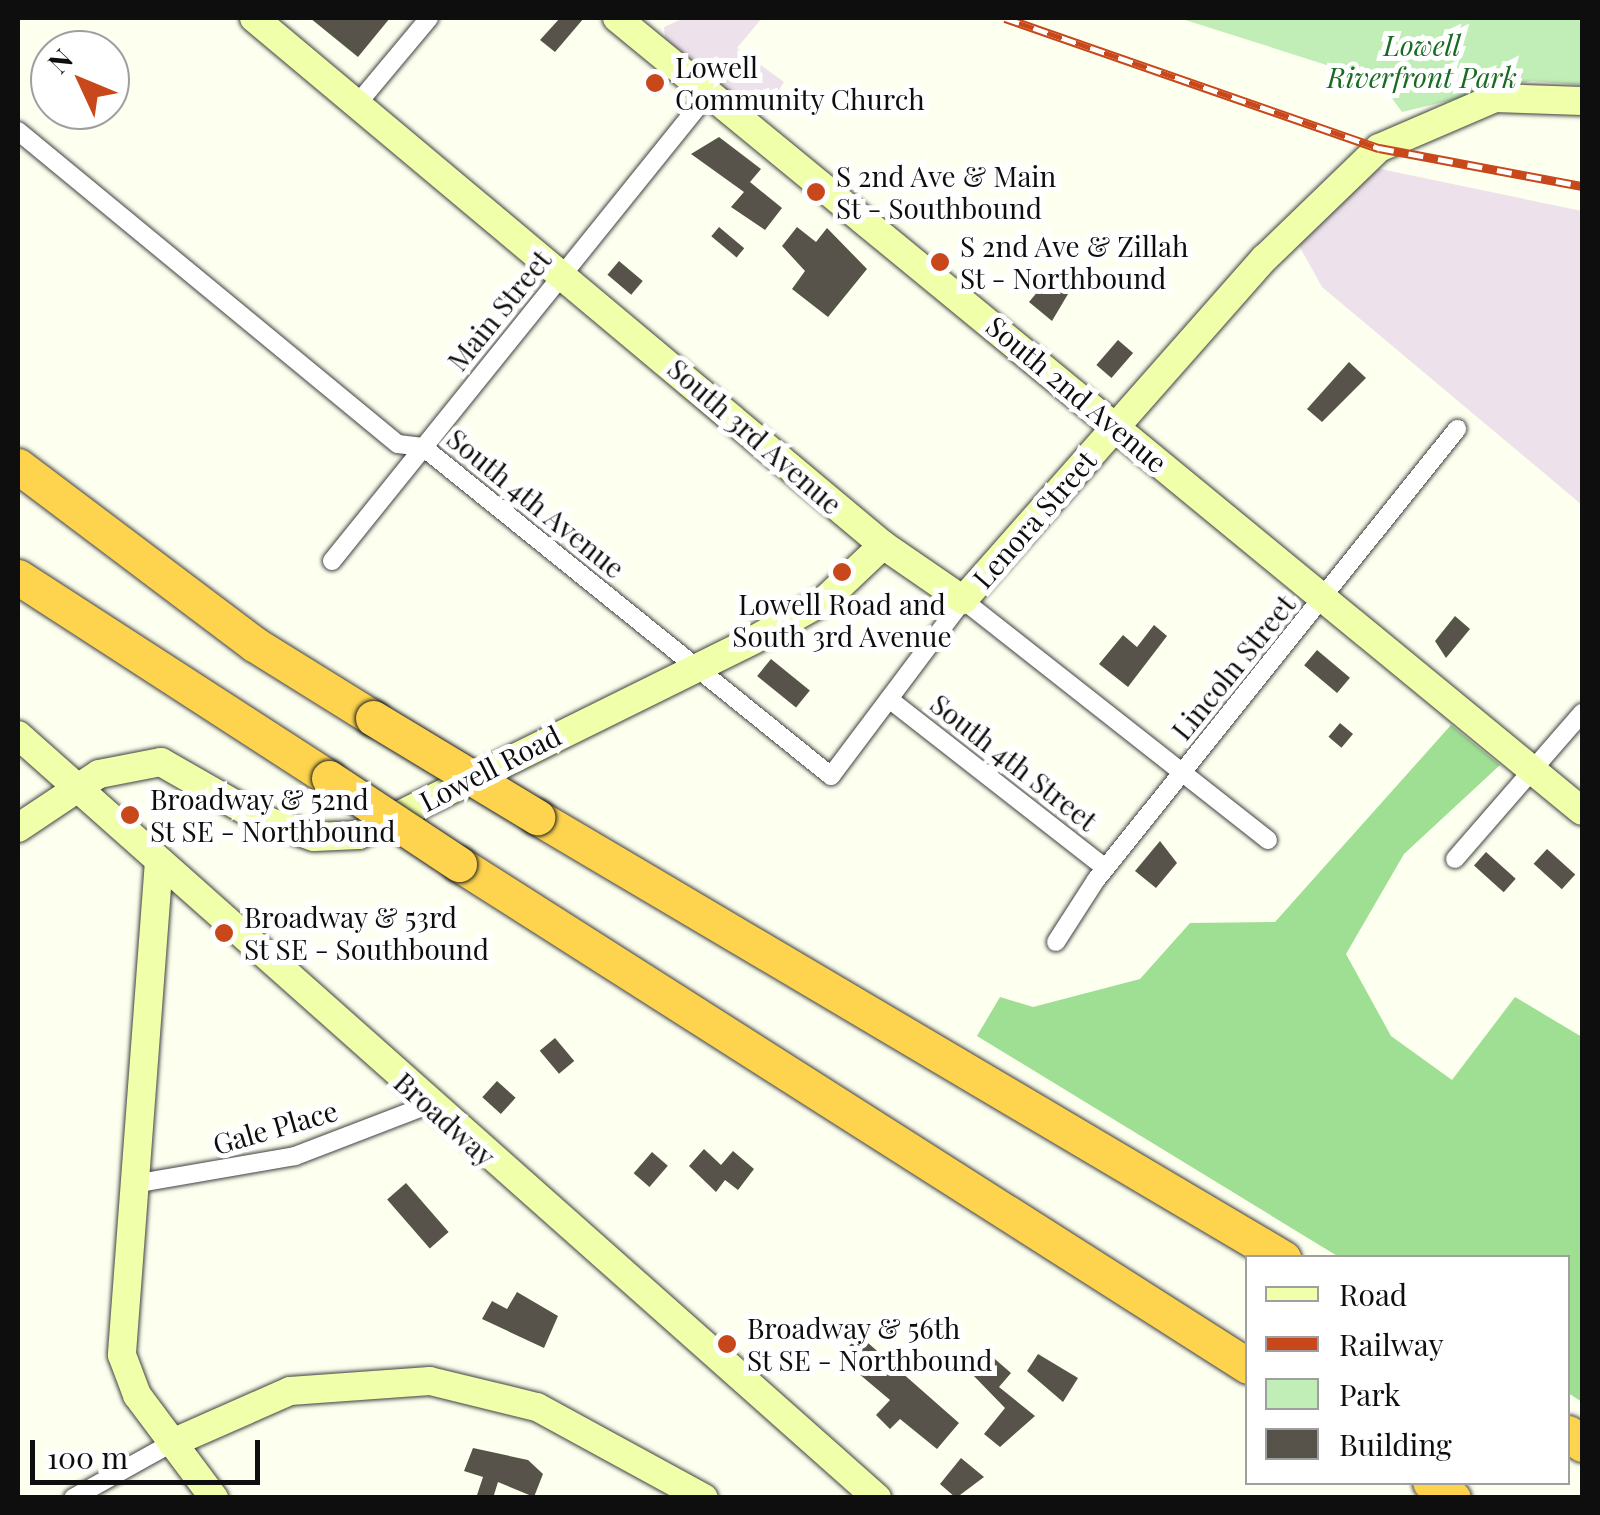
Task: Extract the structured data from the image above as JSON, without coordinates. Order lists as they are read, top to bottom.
{
  "streets": {
    "street": [
      "Main Street",
      "South 2nd Avenue",
      "South 3rd Avenue",
      "South 4th Avenue",
      "Lenora Street",
      "Lincoln Street",
      "South 4th Street",
      "Lowell Road",
      "Broadway",
      "Gale Place"
    ]
  },
  "crossings": [
    ["Main Street", "South 2nd Avenue"],
    ["Main Street", "South 3rd Avenue"],
    ["Main Street", "South 4th Avenue"],
    ["South 2nd Avenue", "Lenora Street"],
    ["South 2nd Avenue", "Lincoln Street"],
    ["South 3rd Avenue", "Lenora Street"],
    ["South 3rd Avenue", "Lincoln Street"],
    ["South 3rd Avenue", "Lowell Road"],
    ["South 4th Avenue", "Lenora Street"],
    ["South 4th Avenue", "Lowell Road"],
    ["Lenora Street", "South 4th Street"],
    ["Lincoln Street", "South 4th Street"],
    ["Lowell Road", "Broadway"],
    ["Broadway", "Gale Place"]
  ],
  "parks": ["Lowell Riverfront Park"],
  "places": [
    "Lowell Community Church",
    "S 2nd Ave & Main St - Southbound",
    "S 2nd Ave & Zillah St - Northbound",
    "Lowell Road and South 3rd Avenue",
    "Broadway & 52nd St SE - Northbound",
    "Broadway & 53rd St SE - Southbound",
    "Broadway & 56th St SE - Northbound"
  ],
  "legend": [
    "Road",
    "Railway",
    "Park",
    "Building"
  ],
  "scale_bar": "100 m",
  "north": "top left"
}
